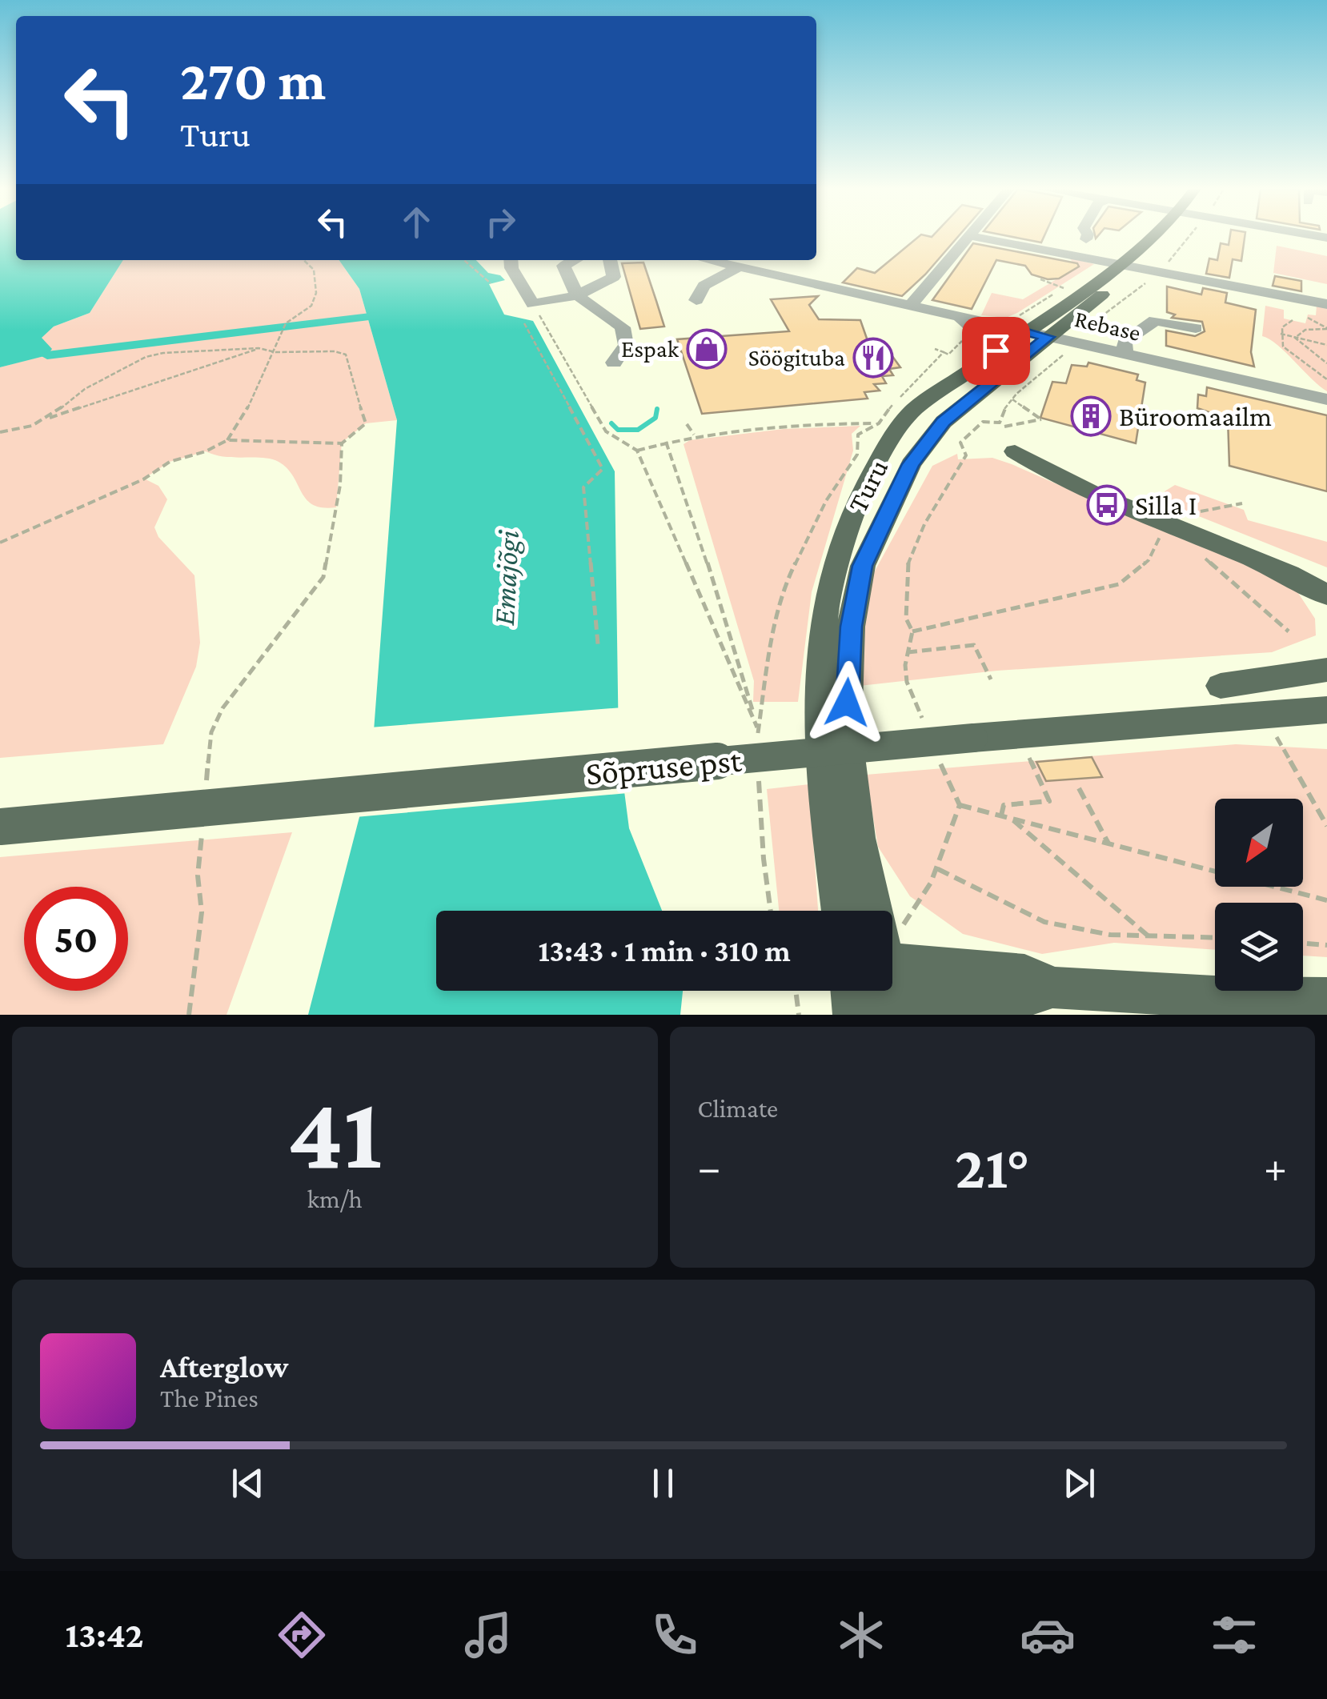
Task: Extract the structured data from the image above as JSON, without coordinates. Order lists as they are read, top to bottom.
{
  "streets": {
    "main road": ["Turu", "Sõpruse pst"],
    "street": ["Rebase"]
  },
  "crossings": [
    ["Rebase", "Turu"]
  ],
  "water": ["Emajõgi"],
  "places": {
    "shop": ["Espak"],
    "restaurant": ["Söögituba"],
    "building": ["Büroomaailm"],
    "bus stop": ["Silla I"]
  },
  "north": "bottom left",
  "page": {
    "turn": ["270 m", "Turu"],
    "limit": "50",
    "trip": "13:43 · 1 min · 310 m",
    "tile": [
      ["41", "km/h"],
      "Climate"
    ],
    "heat": ["−", "21°", "+"],
    "song": ["Afterglow", "The Pines"],
    "tabs": "13:42"
  }
}
